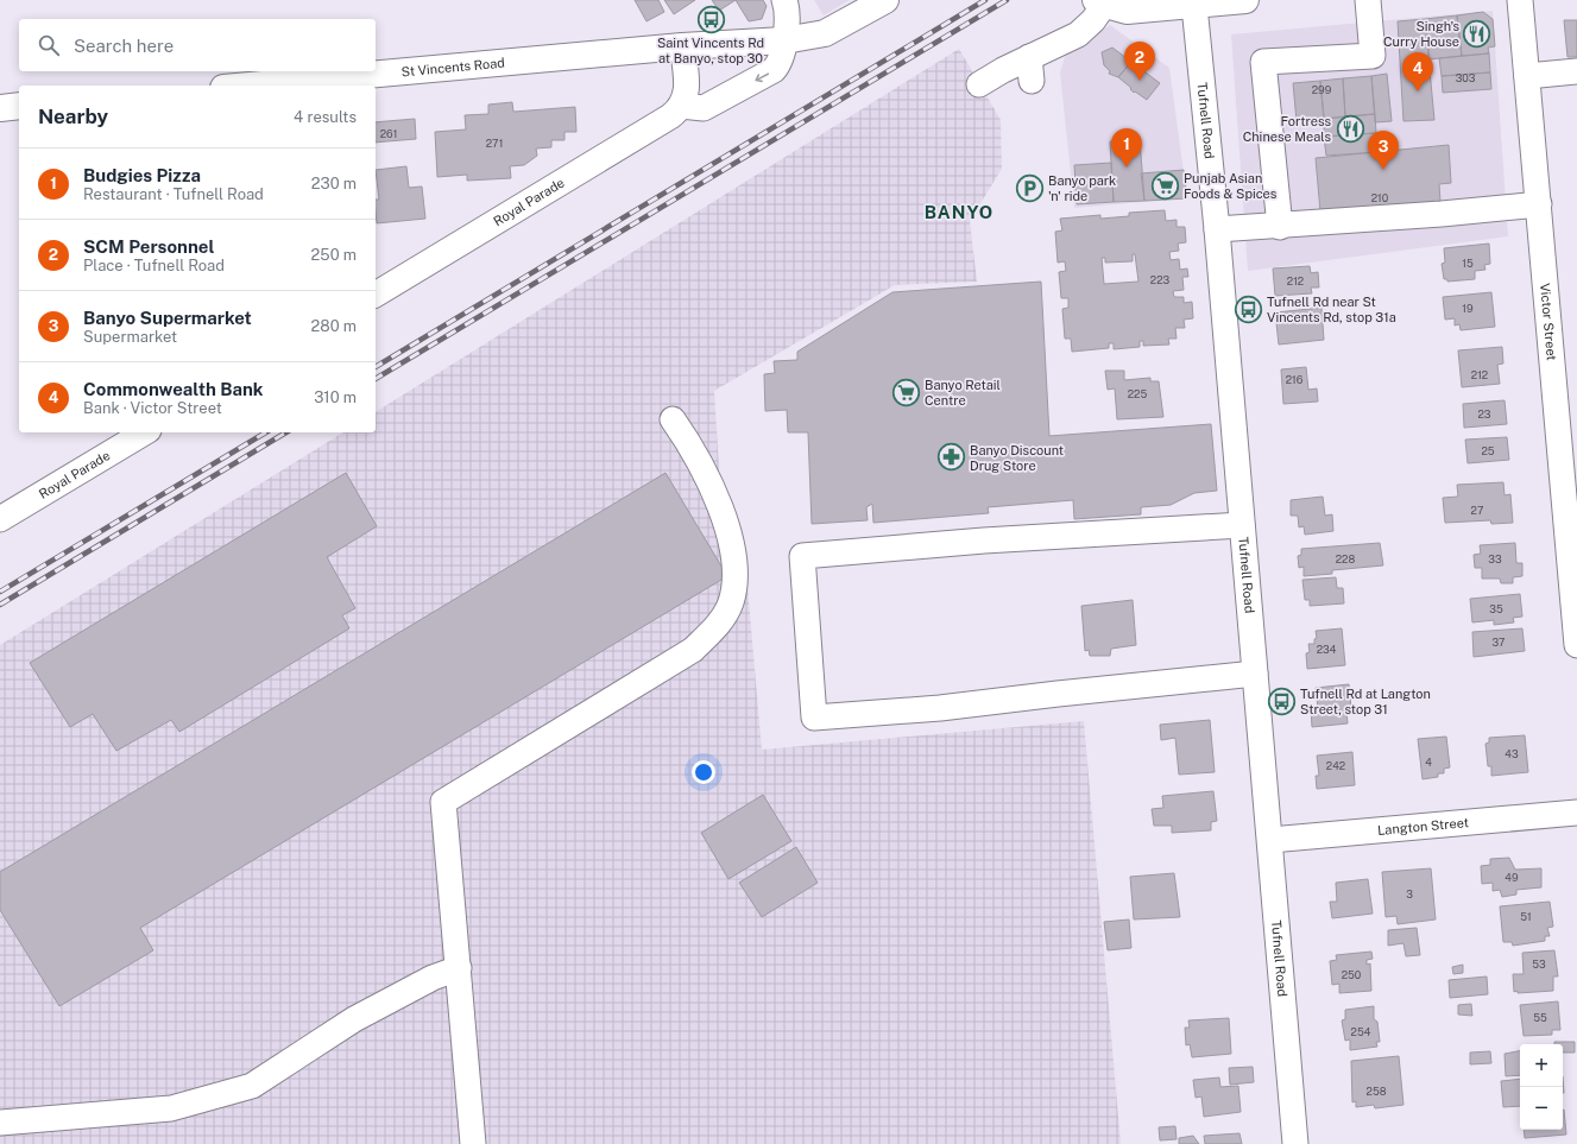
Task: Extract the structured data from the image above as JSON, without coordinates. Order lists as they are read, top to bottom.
{
  "streets": {
    "main road": ["St Vincents Road"],
    "street": [
      "Tufnell Road",
      "Royal Parade",
      "Victor Street",
      "Langton Street"
    ]
  },
  "crossings": [
    ["Tufnell Road", "Langton Street"]
  ],
  "districts": ["BANYO"],
  "places": {
    "bus stop": ["Saint Vincents Rd at Banyo, stop 30", "Tufnell Rd near St Vincents Rd, stop 31a", "Tufnell Rd at Langton Street, stop 31"],
    "restaurant": ["Singh's Curry House", "Fortress Chinese Meals"],
    "supermarket": ["Punjab Asian Foods & Spices", "Banyo Retail Centre"],
    "parking": ["Banyo park 'n' ride"],
    "pharmacy": ["Banyo Discount Drug Store"]
  },
  "house_numbers": [
    "303",
    "299",
    "261",
    "271",
    "210",
    "15",
    "223",
    "212",
    "19",
    "212",
    "216",
    "225",
    "23",
    "25",
    "27",
    "228",
    "33",
    "35",
    "37",
    "234",
    "43",
    "4",
    "242",
    "49",
    "3",
    "51",
    "53",
    "250",
    "55",
    "254",
    "258"
  ],
  "page": {
    "search": "Search here",
    "pins": [
      "2",
      "4",
      "1",
      "3"
    ],
    "heading": ["Nearby", "4 results"],
    "list": [
      {
        "mark": "1",
        "name": "Budgies Pizza",
        "note": "Restaurant · Tufnell Road",
        "value": "230 m"
      },
      {
        "mark": "2",
        "name": "SCM Personnel",
        "note": "Place · Tufnell Road",
        "value": "250 m"
      },
      {
        "mark": "3",
        "name": "Banyo Supermarket",
        "note": "Supermarket",
        "value": "280 m"
      },
      {
        "mark": "4",
        "name": "Commonwealth Bank",
        "note": "Bank · Victor Street",
        "value": "310 m"
      }
    ],
    "map_buttons": ["+", "−"]
  }
}
